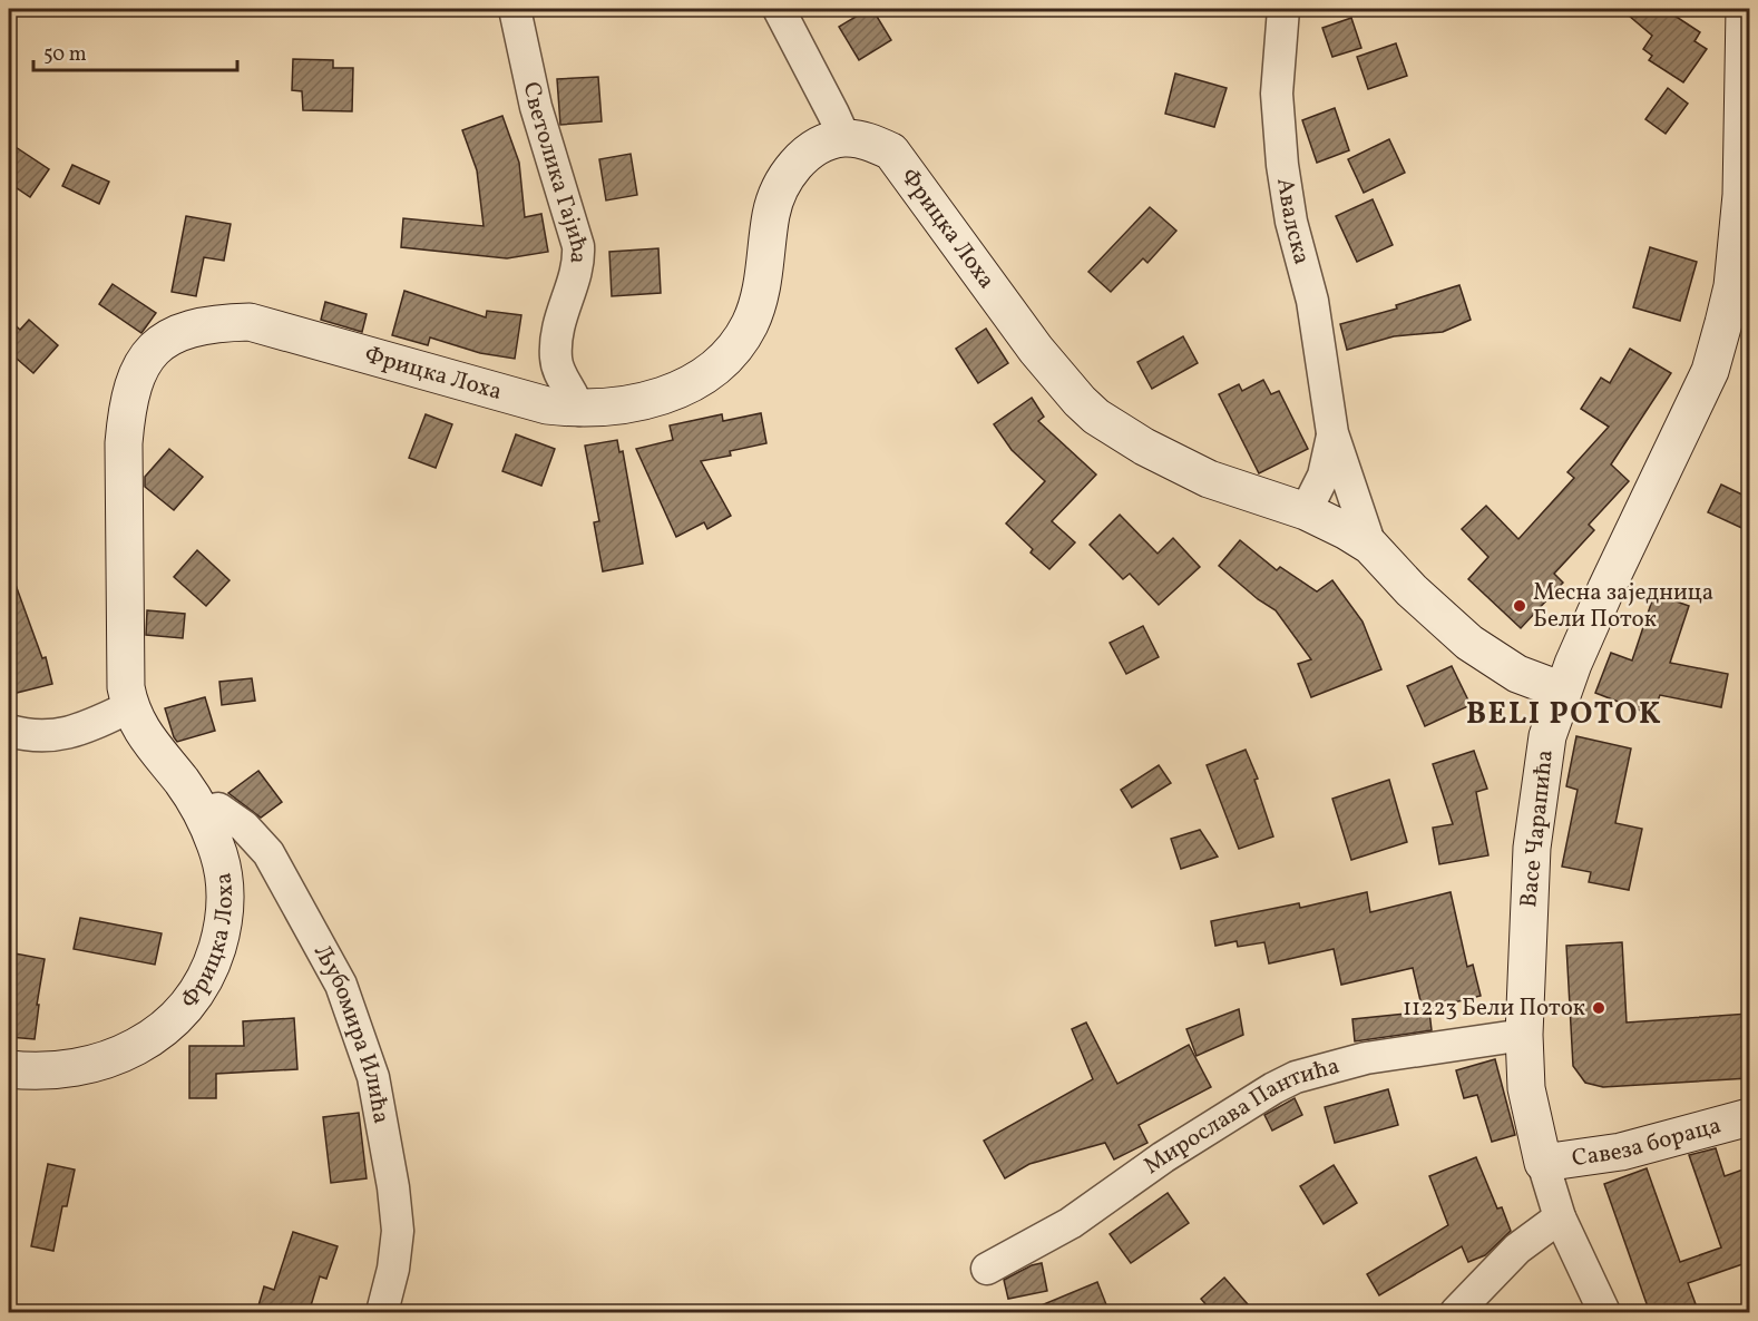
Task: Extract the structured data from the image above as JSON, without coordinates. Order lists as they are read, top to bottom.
{
  "streets": {
    "street": [
      "Светолика Гајића",
      "Авалска",
      "Фрицка Лоха",
      "Васе Чарапића",
      "Љубомира Илића",
      "Мирослава Пантића",
      "Савеза бораца"
    ]
  },
  "crossings": [
    ["Светолика Гајића", "Фрицка Лоха"],
    ["Авалска", "Фрицка Лоха"],
    ["Авалска", "Васе Чарапића"],
    ["Фрицка Лоха", "Љубомира Илића"],
    ["Васе Чарапића", "Мирослава Пантића"],
    ["Васе Чарапића", "Савеза бораца"]
  ],
  "districts": ["BELI POTOK"],
  "places": ["Месна заједница Бели Поток", "11223 Бели Поток"],
  "scale_bar": "50 m"
}
